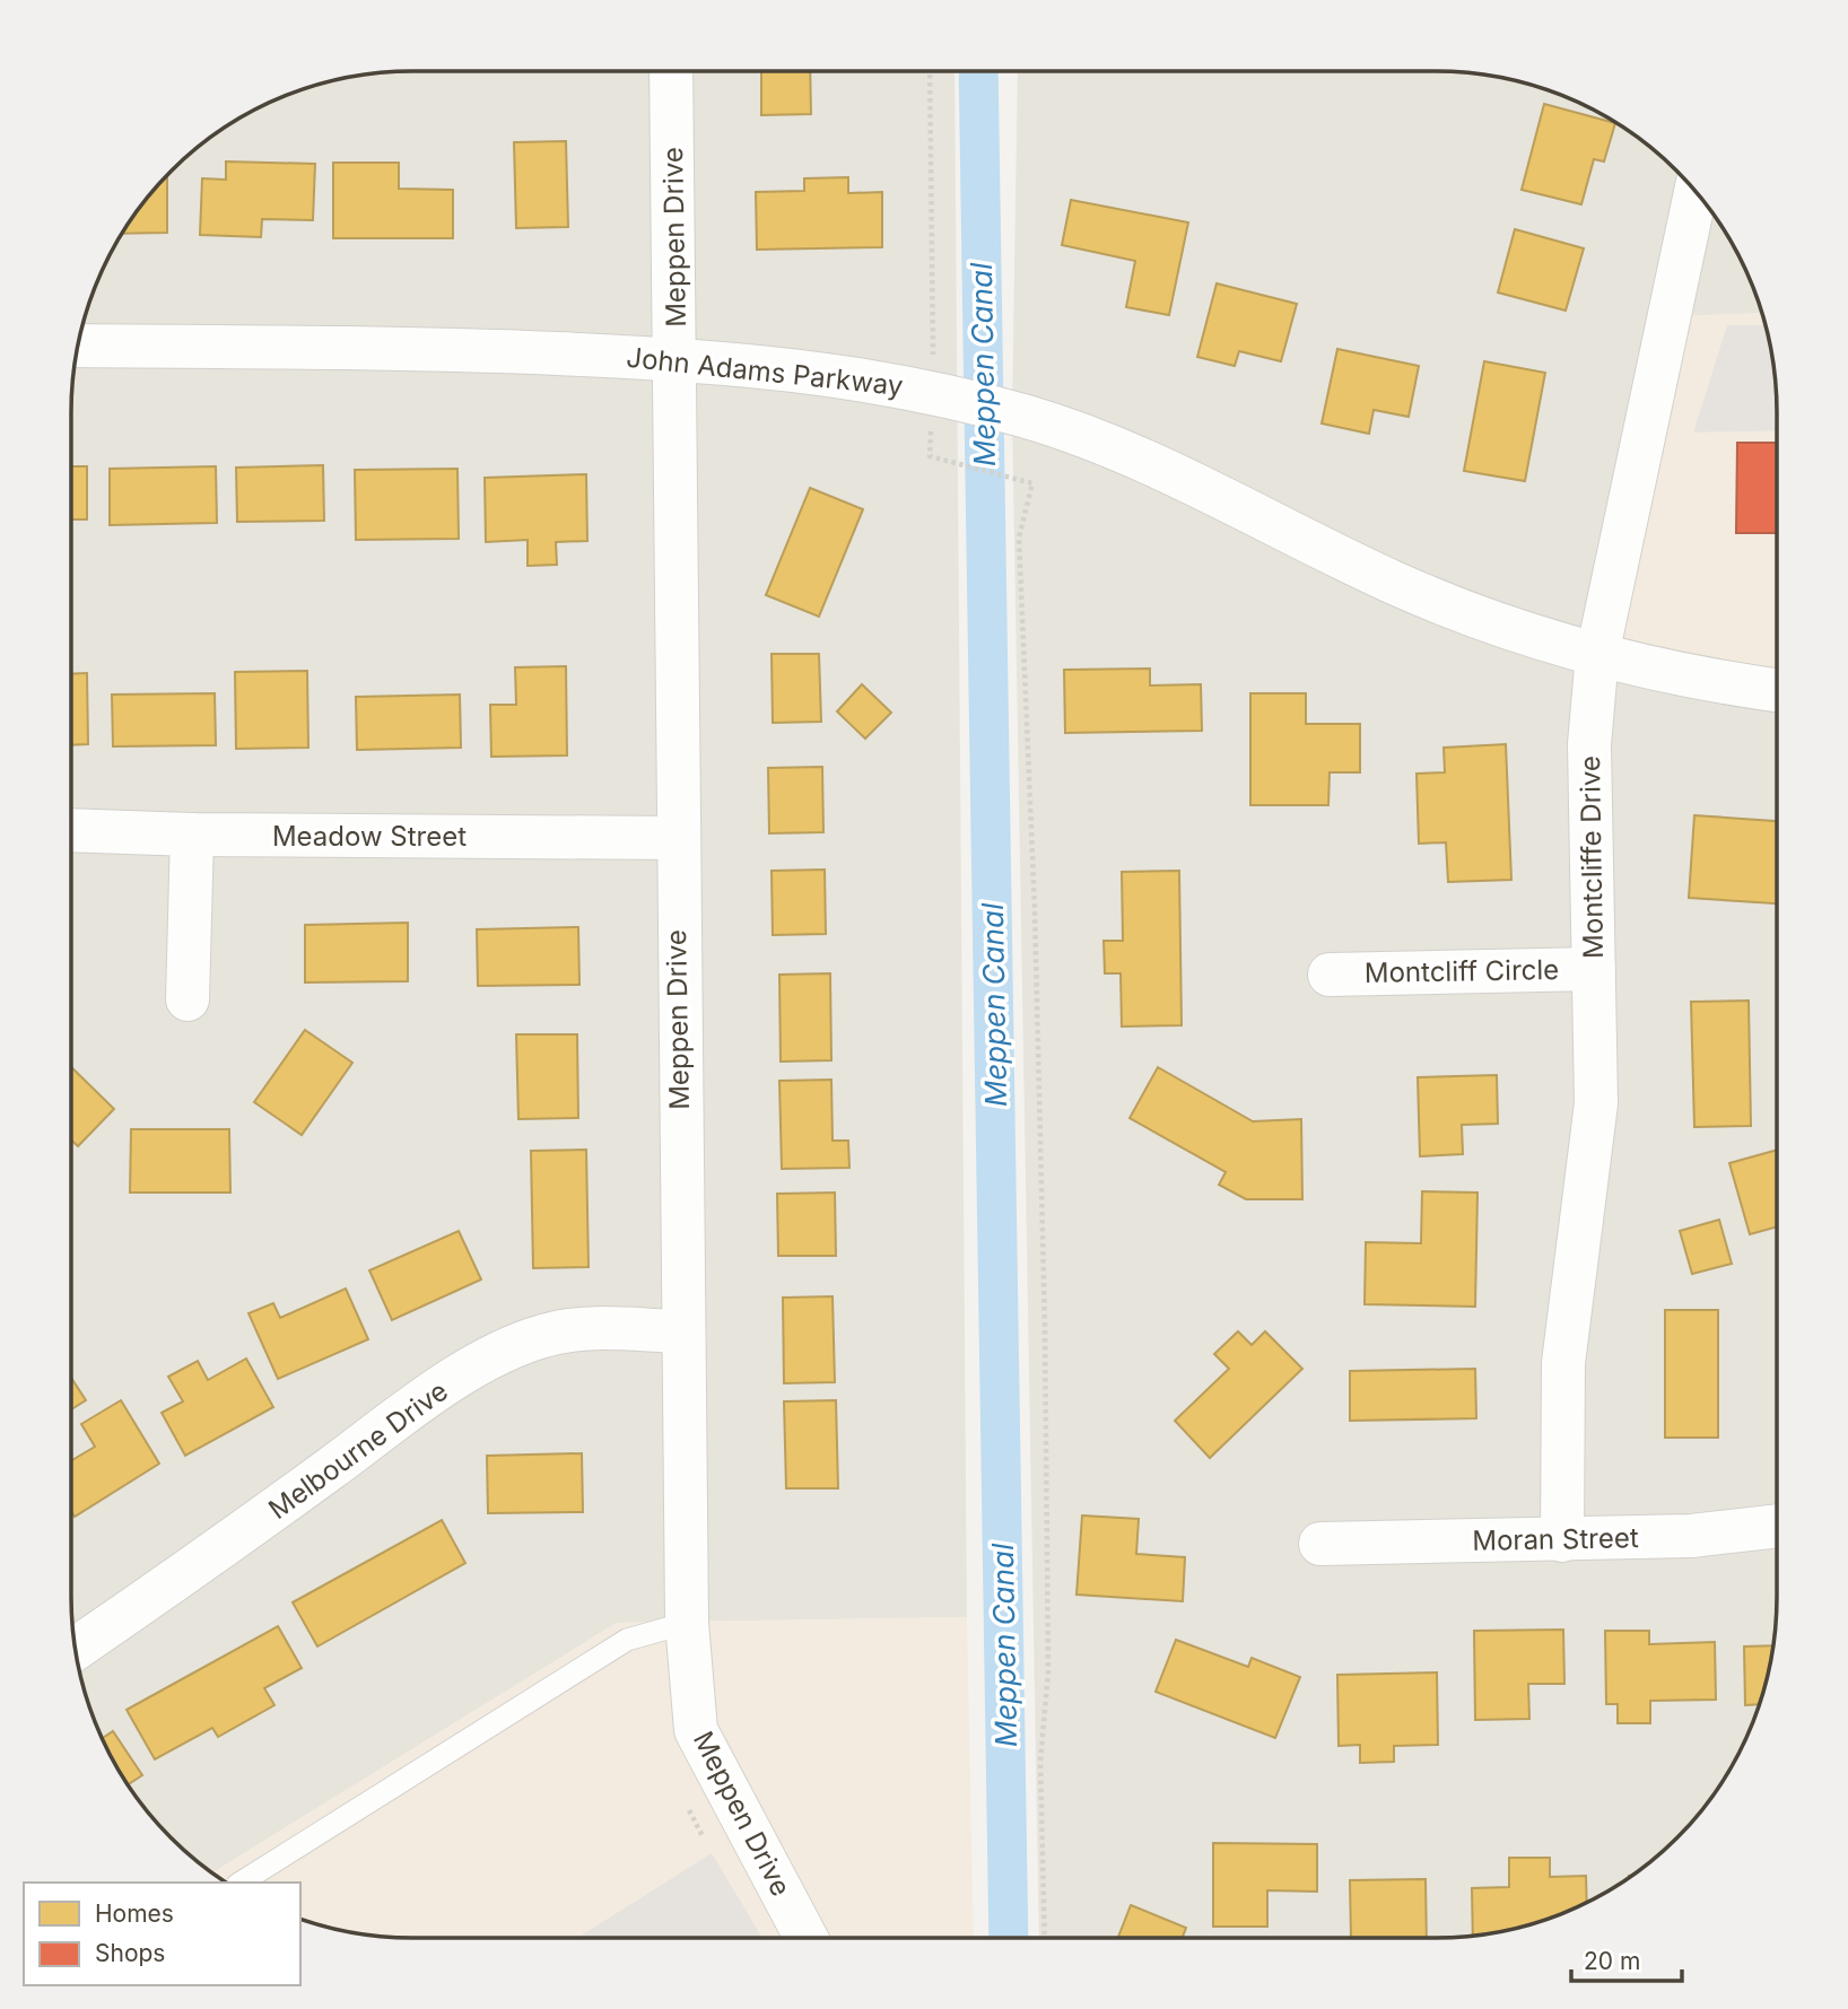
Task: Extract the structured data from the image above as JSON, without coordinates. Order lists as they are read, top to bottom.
{
  "streets": {
    "street": [
      "Meppen Drive",
      "John Adams Parkway",
      "Meadow Street",
      "Montcliffe Drive",
      "Montcliff Circle",
      "Melbourne Drive",
      "Moran Street"
    ]
  },
  "crossings": [
    ["Meppen Drive", "John Adams Parkway"],
    ["Meppen Drive", "Meadow Street"],
    ["Meppen Drive", "Melbourne Drive"],
    ["John Adams Parkway", "Montcliffe Drive"],
    ["Montcliffe Drive", "Montcliff Circle"],
    ["Montcliffe Drive", "Moran Street"]
  ],
  "water": ["Meppen Canal"],
  "legend": ["Homes", "Shops"],
  "scale_bar": "20 m"
}
